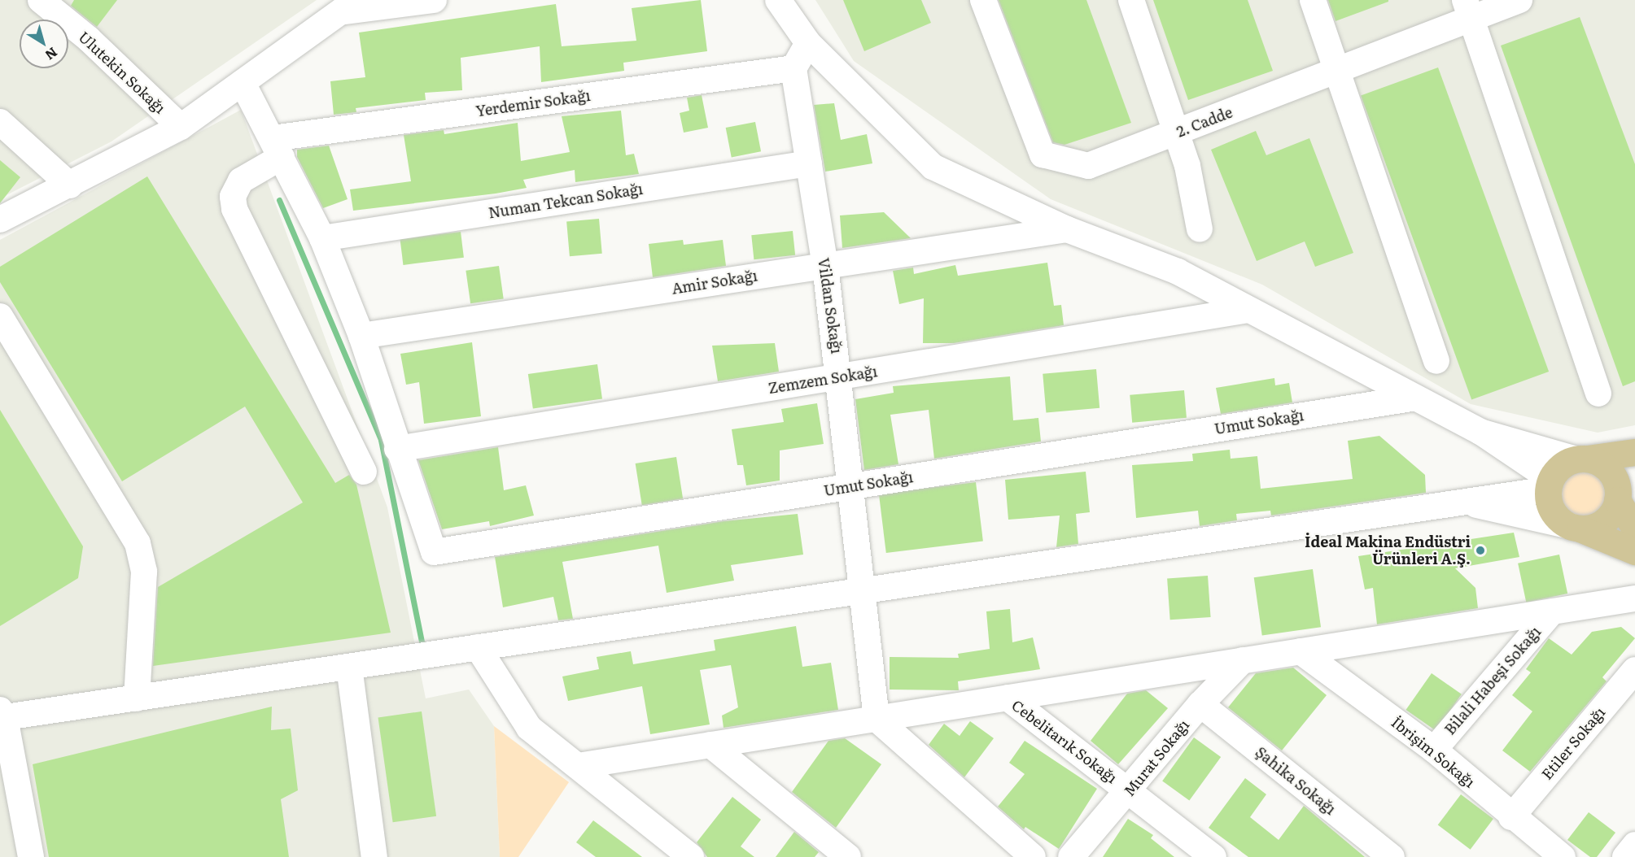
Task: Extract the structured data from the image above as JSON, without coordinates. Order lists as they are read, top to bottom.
{
  "streets": {
    "street": [
      "Ulutekin Sokağı",
      "Yerdemir Sokağı",
      "2. Cadde",
      "Numan Tekcan Sokağı",
      "Amir Sokağı",
      "Vildan Sokağı",
      "Zemzem Sokağı",
      "Umut Sokağı",
      "Bilali Habeşi Sokağı",
      "Cebelitarık Sokağı",
      "Etiler Sokağı",
      "İbrişim Sokağı",
      "Murat Sokağı",
      "Şahika Sokağı"
    ]
  },
  "crossings": [
    ["Yerdemir Sokağı", "Vildan Sokağı"],
    ["Numan Tekcan Sokağı", "Vildan Sokağı"],
    ["Amir Sokağı", "Vildan Sokağı"],
    ["Vildan Sokağı", "Zemzem Sokağı"],
    ["Vildan Sokağı", "Umut Sokağı"],
    ["Zemzem Sokağı", "Umut Sokağı"],
    ["Bilali Habeşi Sokağı", "İbrişim Sokağı"],
    ["Cebelitarık Sokağı", "Murat Sokağı"],
    ["Etiler Sokağı", "İbrişim Sokağı"],
    ["Murat Sokağı", "Şahika Sokağı"]
  ],
  "places": ["İdeal Makina Endüstri Ürünleri A.Ş."],
  "north": "bottom right"
}
